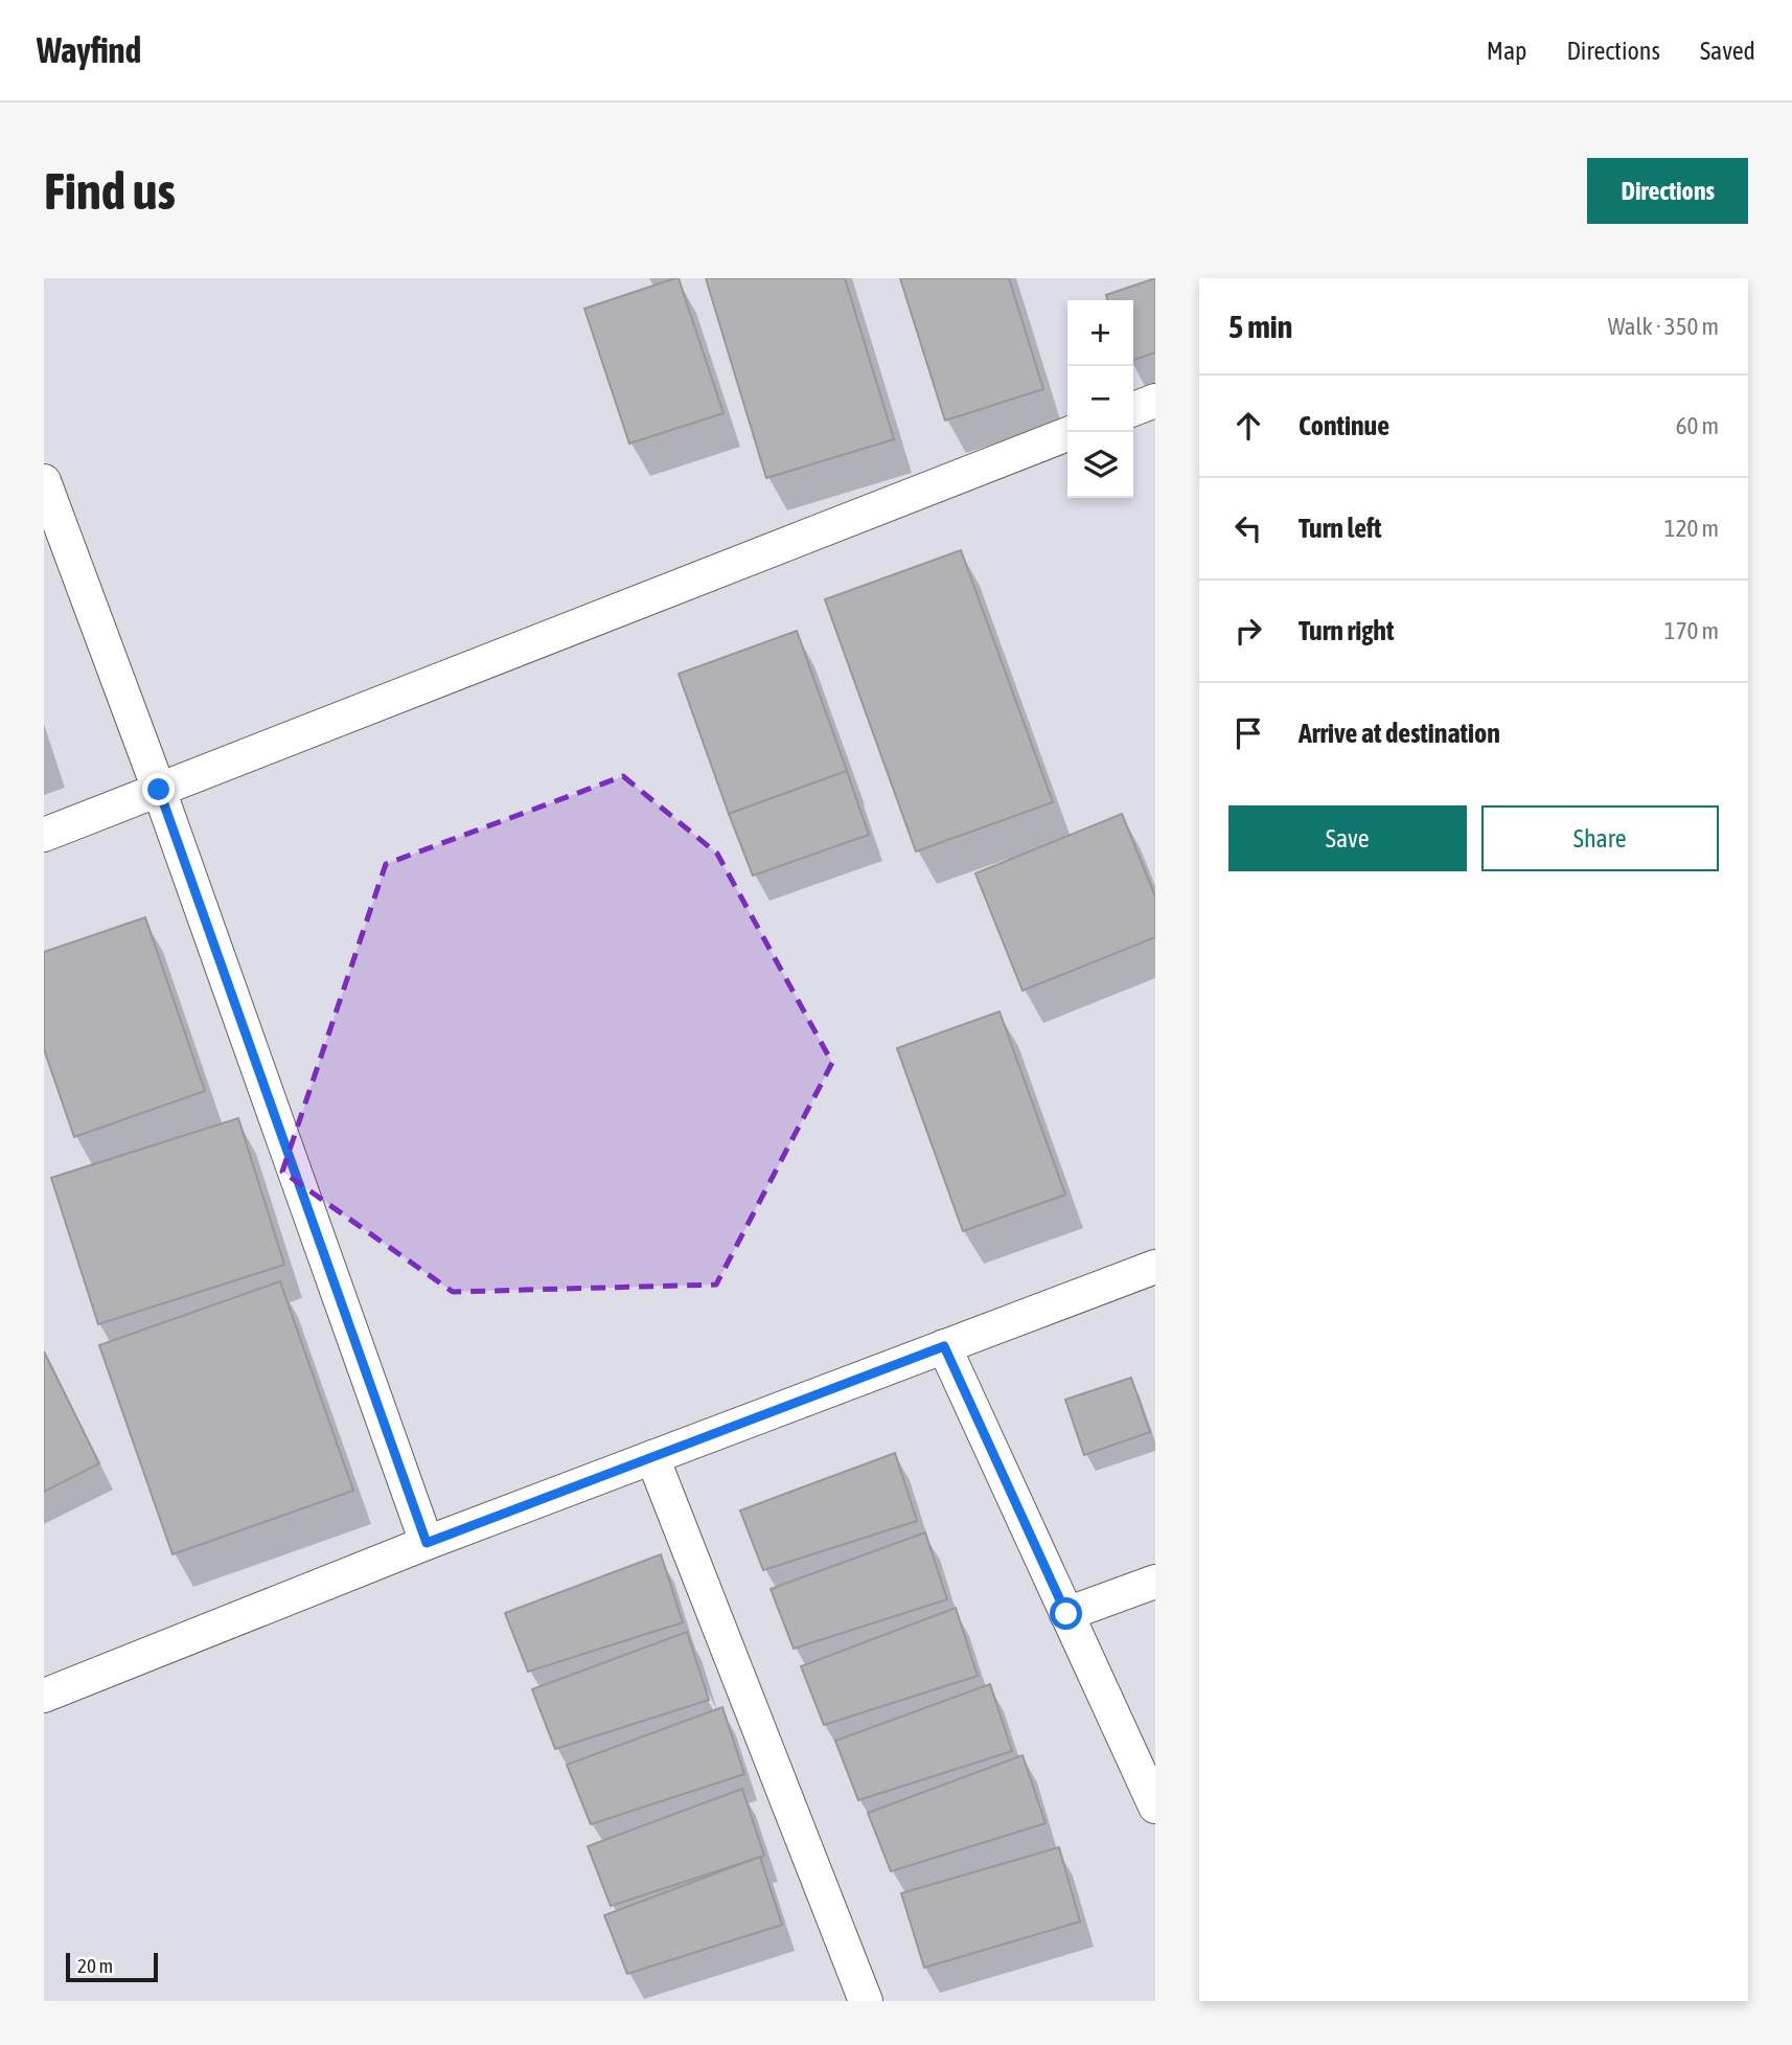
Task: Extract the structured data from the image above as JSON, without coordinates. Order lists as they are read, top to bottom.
{
  "scale_bar": "20 m",
  "page": {
    "header": "Wayfind",
    "nav": ["Map", "Directions", "Saved"],
    "buttons": [
      "Directions",
      ["Save", "Share"]
    ],
    "title": "Find us",
    "heading": ["5 min", "Walk · 350 m"],
    "map_buttons": ["+", "−"],
    "list": [
      ["Continue", "60 m"],
      ["Turn left", "120 m"],
      ["Turn right", "170 m"],
      "Arrive at destination"
    ],
    "scale": "20 m"
  }
}
